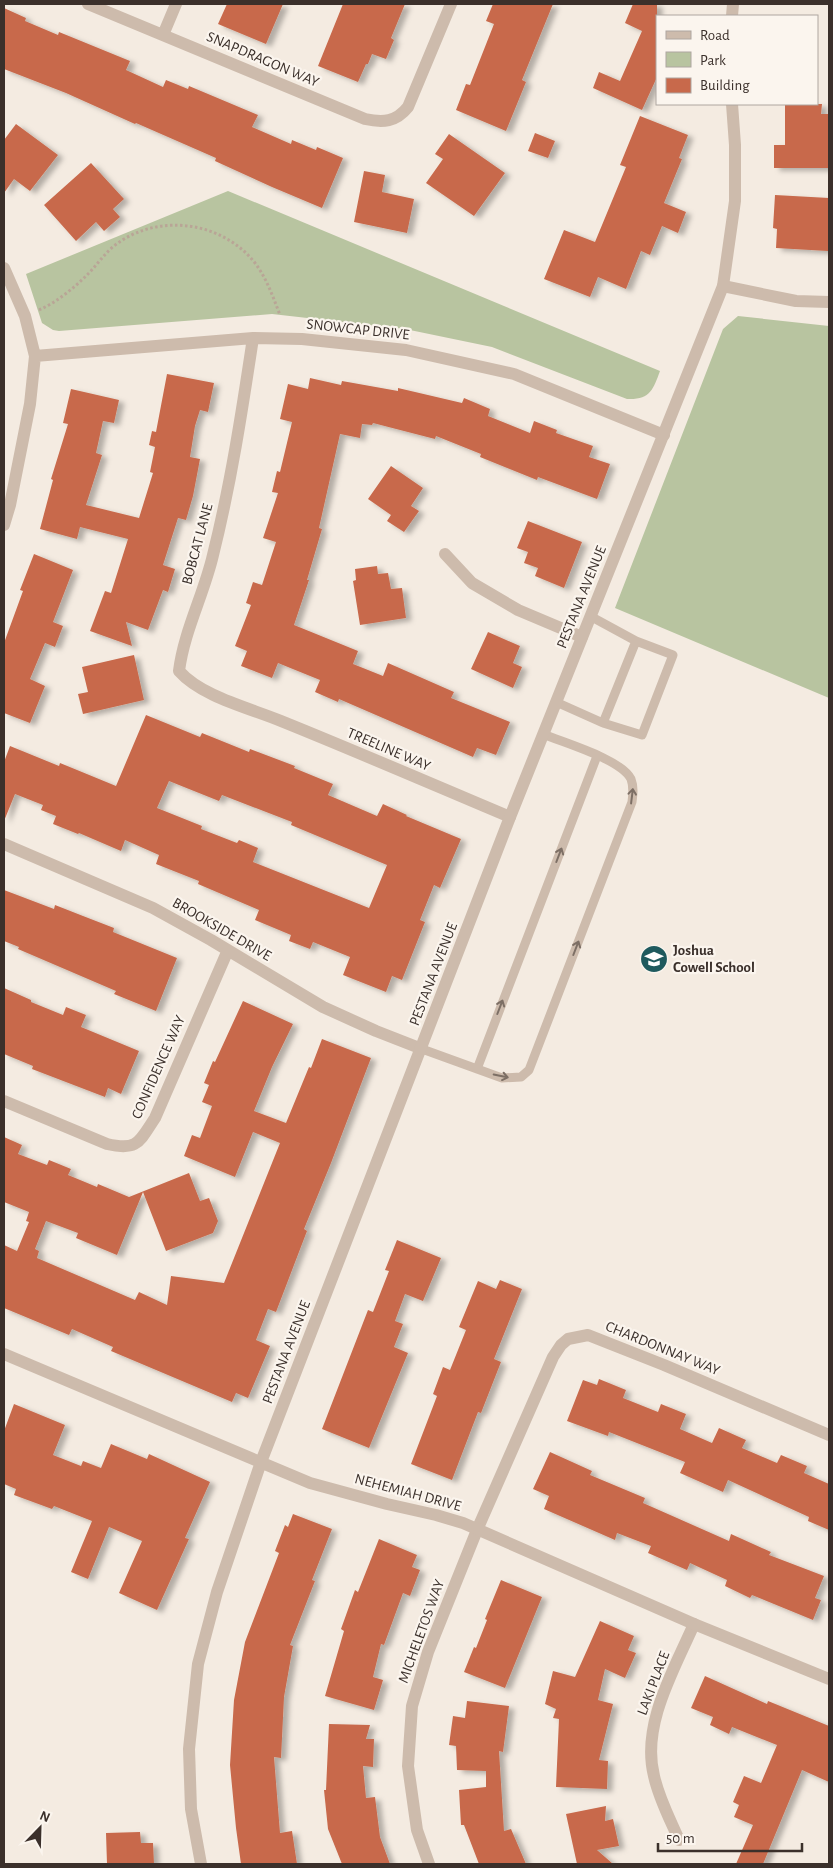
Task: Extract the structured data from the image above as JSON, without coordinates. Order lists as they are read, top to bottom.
{
  "streets": {
    "street": [
      "SNAPDRAGON WAY",
      "SNOWCAP DRIVE",
      "BOBCAT LANE",
      "PESTANA AVENUE",
      "TREELINE WAY",
      "BROOKSIDE DRIVE",
      "CONFIDENCE WAY",
      "CHARDONNAY WAY",
      "NEHEMIAH DRIVE",
      "MICHELETOS WAY",
      "LAKI PLACE"
    ]
  },
  "crossings": [
    ["SNOWCAP DRIVE", "BOBCAT LANE"],
    ["SNOWCAP DRIVE", "PESTANA AVENUE"],
    ["BOBCAT LANE", "TREELINE WAY"],
    ["PESTANA AVENUE", "TREELINE WAY"],
    ["PESTANA AVENUE", "BROOKSIDE DRIVE"],
    ["PESTANA AVENUE", "NEHEMIAH DRIVE"],
    ["BROOKSIDE DRIVE", "CONFIDENCE WAY"],
    ["CHARDONNAY WAY", "NEHEMIAH DRIVE"],
    ["CHARDONNAY WAY", "MICHELETOS WAY"],
    ["NEHEMIAH DRIVE", "MICHELETOS WAY"],
    ["NEHEMIAH DRIVE", "LAKI PLACE"]
  ],
  "places": {
    "school or university": ["Joshua Cowell School"]
  },
  "legend": ["Road", "Park", "Building"],
  "scale_bar": "50 m",
  "north": "top right"
}
